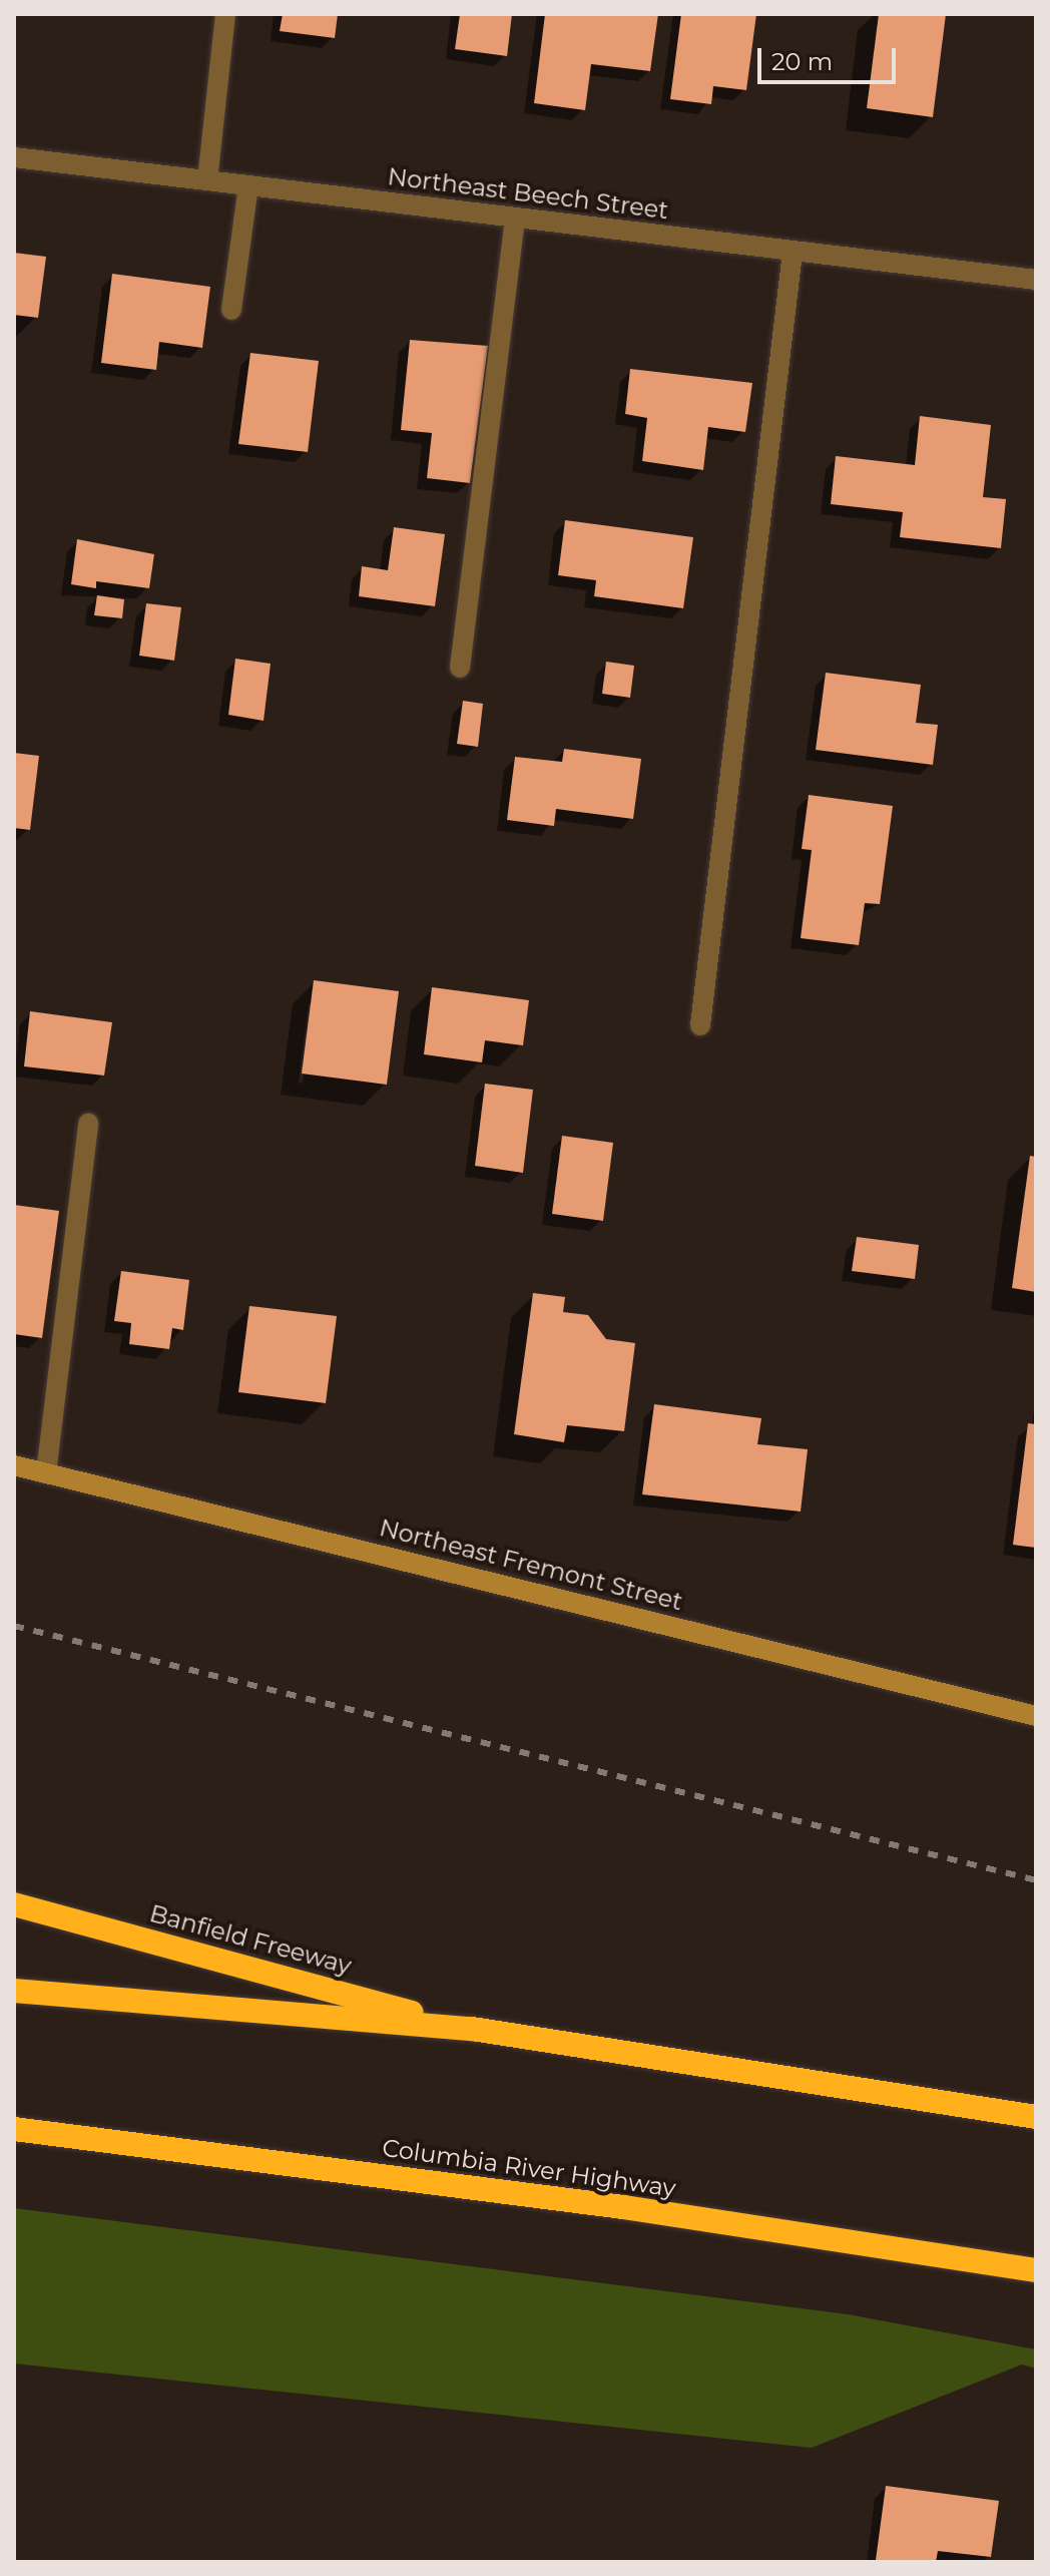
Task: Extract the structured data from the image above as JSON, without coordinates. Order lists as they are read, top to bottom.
{
  "streets": {
    "highway": ["Banfield Freeway", "Columbia River Highway"],
    "main road": ["Northeast Fremont Street"],
    "street": ["Northeast Beech Street"]
  },
  "scale_bar": "20 m"
}
